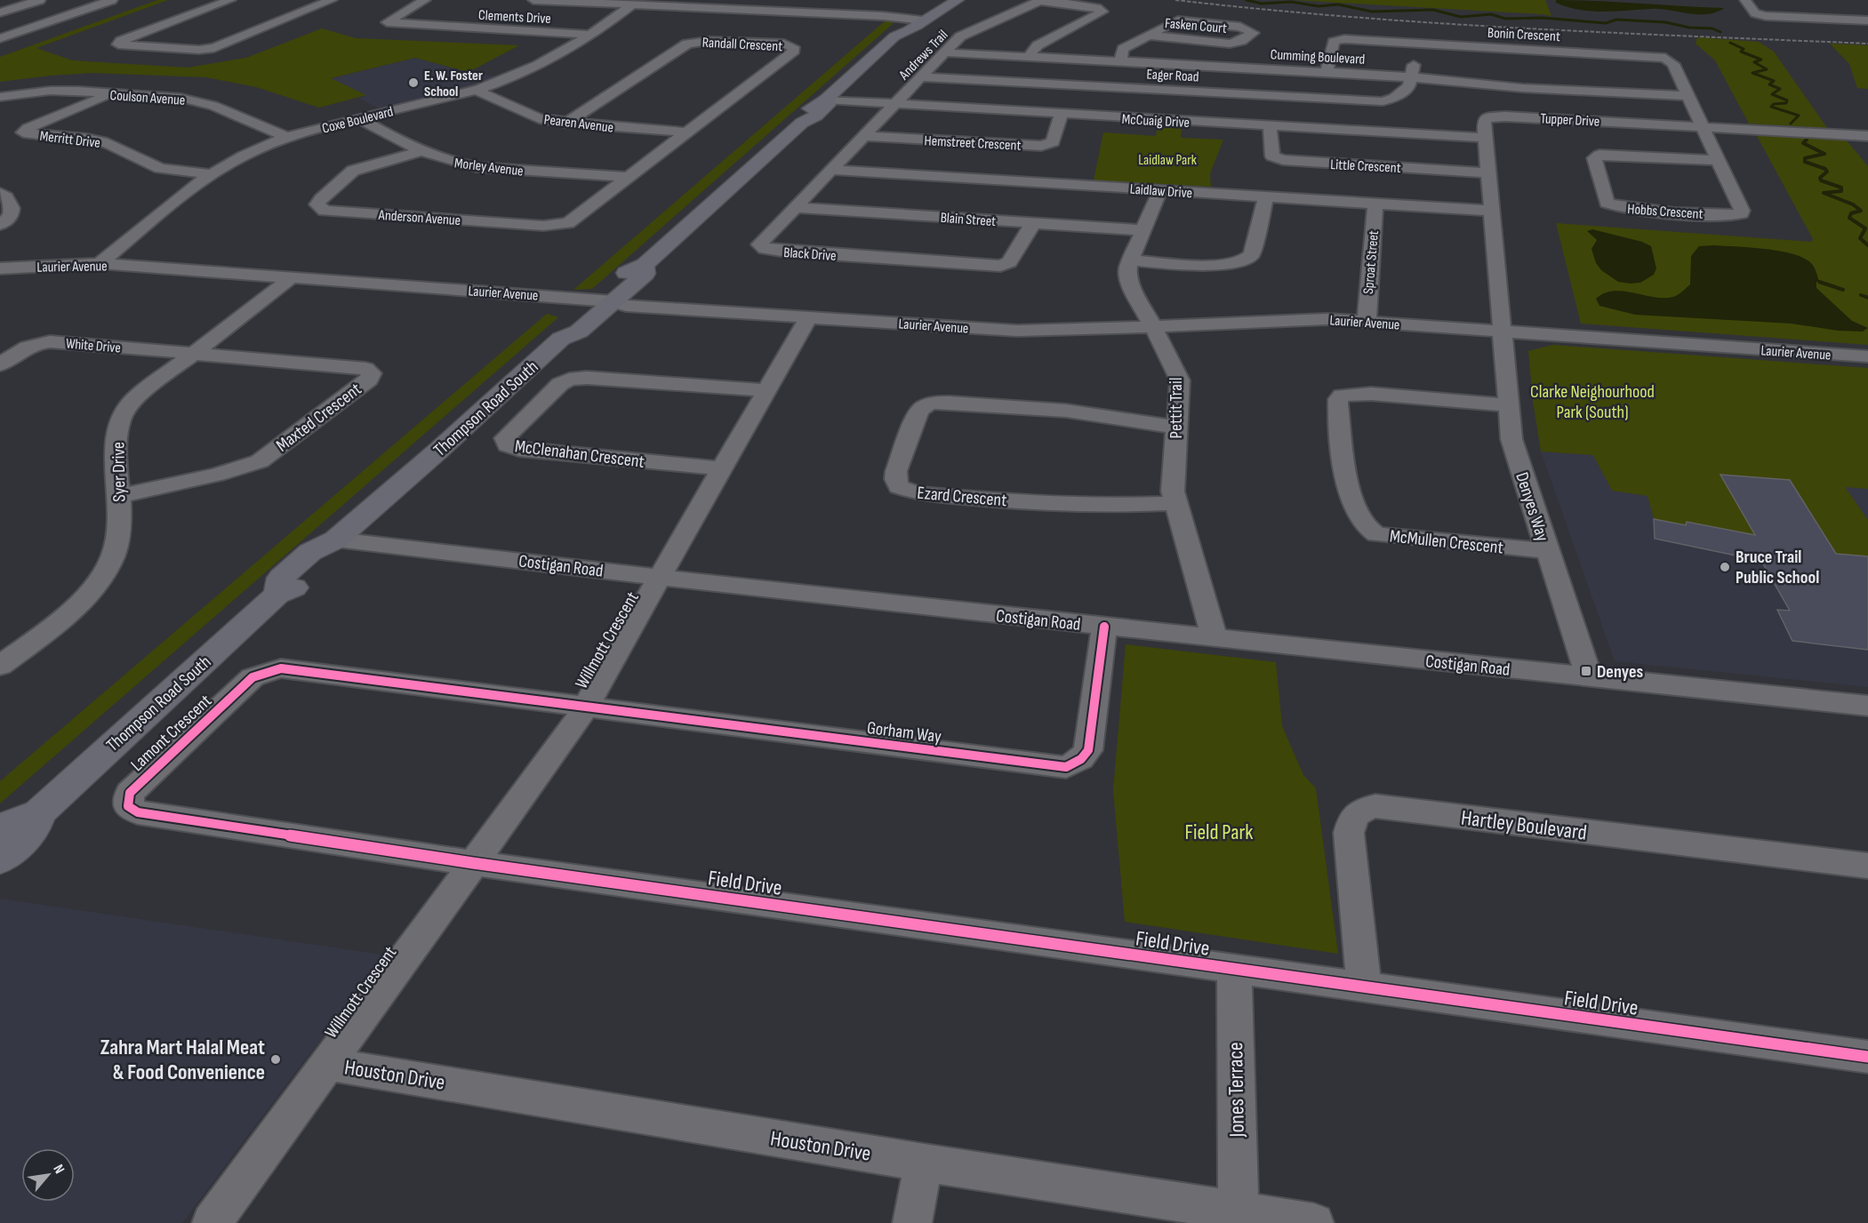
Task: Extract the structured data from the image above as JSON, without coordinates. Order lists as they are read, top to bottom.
{
  "streets": {
    "main road": ["Thompson Road South"],
    "street": [
      "Clements Drive",
      "Fasken Court",
      "Bonin Crescent",
      "Randall Crescent",
      "Andrews Trail",
      "Cumming Boulevard",
      "Eager Road",
      "Coulson Avenue",
      "Coxe Boulevard",
      "Tupper Drive",
      "McCuaig Drive",
      "Pearen Avenue",
      "Merritt Drive",
      "Hemstreet Crescent",
      "Little Crescent",
      "Morley Avenue",
      "Laidlaw Drive",
      "Hobbs Crescent",
      "Anderson Avenue",
      "Blain Street",
      "Black Drive",
      "Sproat Street",
      "Laurier Avenue",
      "White Drive",
      "Pettit Trail",
      "Maxted Crescent",
      "McClenahan Crescent",
      "Syer Drive",
      "Ezard Crescent",
      "Denyes Way",
      "McMullen Crescent",
      "Costigan Road",
      "Willmott Crescent",
      "Gorham Way",
      "Lamont Crescent",
      "Hartley Boulevard",
      "Field Drive",
      "Houston Drive",
      "Jones Terrace"
    ]
  },
  "crossings": [
    ["Clements Drive", "Coxe Boulevard"],
    ["Fasken Court", "Cumming Boulevard"],
    ["Bonin Crescent", "Cumming Boulevard"],
    ["Bonin Crescent", "Tupper Drive"],
    ["Bonin Crescent", "Hobbs Crescent"],
    ["Randall Crescent", "Pearen Avenue"],
    ["Randall Crescent", "Morley Avenue"],
    ["Randall Crescent", "Anderson Avenue"],
    ["Andrews Trail", "Cumming Boulevard"],
    ["Andrews Trail", "Eager Road"],
    ["Andrews Trail", "McCuaig Drive"],
    ["Andrews Trail", "Black Drive"],
    ["Cumming Boulevard", "Eager Road"],
    ["Eager Road", "McCuaig Drive"],
    ["Coulson Avenue", "Coxe Boulevard"],
    ["Coulson Avenue", "Merritt Drive"],
    ["Coxe Boulevard", "Pearen Avenue"],
    ["Coxe Boulevard", "Merritt Drive"],
    ["Coxe Boulevard", "Morley Avenue"],
    ["Coxe Boulevard", "Laurier Avenue"],
    ["Tupper Drive", "McCuaig Drive"],
    ["Tupper Drive", "Little Crescent"],
    ["Tupper Drive", "Laidlaw Drive"],
    ["Tupper Drive", "Hobbs Crescent"],
    ["Tupper Drive", "Laurier Avenue"],
    ["Tupper Drive", "Denyes Way"],
    ["McCuaig Drive", "Hemstreet Crescent"],
    ["McCuaig Drive", "Little Crescent"],
    ["McCuaig Drive", "Black Drive"],
    ["McCuaig Drive", "Thompson Road South"],
    ["Hemstreet Crescent", "Black Drive"],
    ["Morley Avenue", "Anderson Avenue"],
    ["Laidlaw Drive", "Black Drive"],
    ["Laidlaw Drive", "Sproat Street"],
    ["Laidlaw Drive", "Pettit Trail"],
    ["Blain Street", "Black Drive"],
    ["Blain Street", "Pettit Trail"],
    ["Sproat Street", "Laurier Avenue"],
    ["Laurier Avenue", "Thompson Road South"],
    ["Laurier Avenue", "Pettit Trail"],
    ["Laurier Avenue", "Syer Drive"],
    ["Laurier Avenue", "Denyes Way"],
    ["Laurier Avenue", "Willmott Crescent"],
    ["White Drive", "Maxted Crescent"],
    ["White Drive", "Syer Drive"],
    ["Thompson Road South", "Costigan Road"],
    ["Pettit Trail", "Ezard Crescent"],
    ["Pettit Trail", "Costigan Road"],
    ["Maxted Crescent", "Syer Drive"],
    ["McClenahan Crescent", "Willmott Crescent"],
    ["Denyes Way", "McMullen Crescent"],
    ["Denyes Way", "Costigan Road"],
    ["Costigan Road", "Willmott Crescent"],
    ["Costigan Road", "Gorham Way"],
    ["Willmott Crescent", "Gorham Way"],
    ["Willmott Crescent", "Lamont Crescent"],
    ["Willmott Crescent", "Field Drive"],
    ["Willmott Crescent", "Houston Drive"],
    ["Gorham Way", "Lamont Crescent"],
    ["Lamont Crescent", "Field Drive"],
    ["Hartley Boulevard", "Field Drive"],
    ["Field Drive", "Jones Terrace"],
    ["Houston Drive", "Jones Terrace"]
  ],
  "parks": ["Laidlaw Park", "Clarke Neighourhood Park (South)", "Field Park"],
  "places": {
    "other": ["E. W. Foster School", "Bruce Trail Public School", "Zahra Mart Halal Meat & Food Convenience"],
    "transit": ["Denyes"]
  },
  "north": "top right"
}
